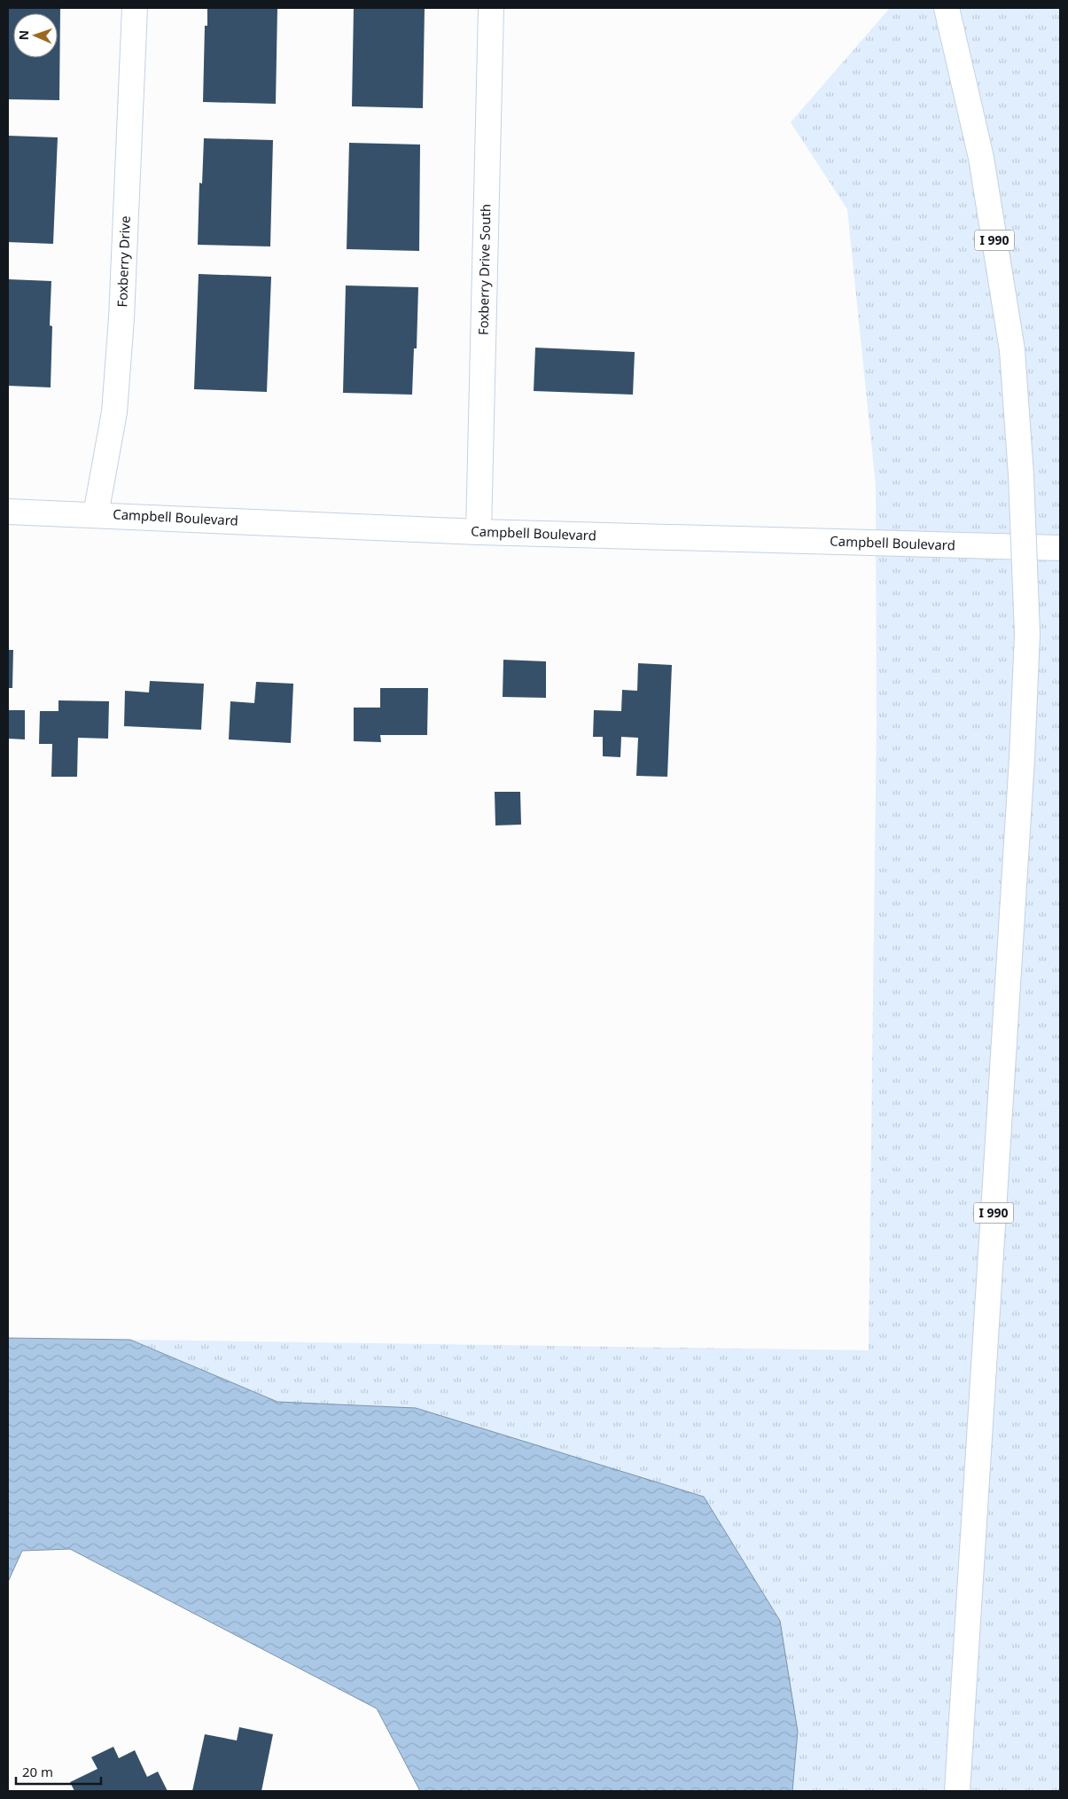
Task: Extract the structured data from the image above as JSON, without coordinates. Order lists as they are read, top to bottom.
{
  "streets": {
    "main road": [
      "I 990",
      "Foxberry Drive",
      "Foxberry Drive South",
      "Campbell Boulevard"
    ]
  },
  "crossings": [
    ["Foxberry Drive", "Campbell Boulevard"],
    ["Foxberry Drive South", "Campbell Boulevard"]
  ],
  "scale_bar": "20 m",
  "north": "left"
}
